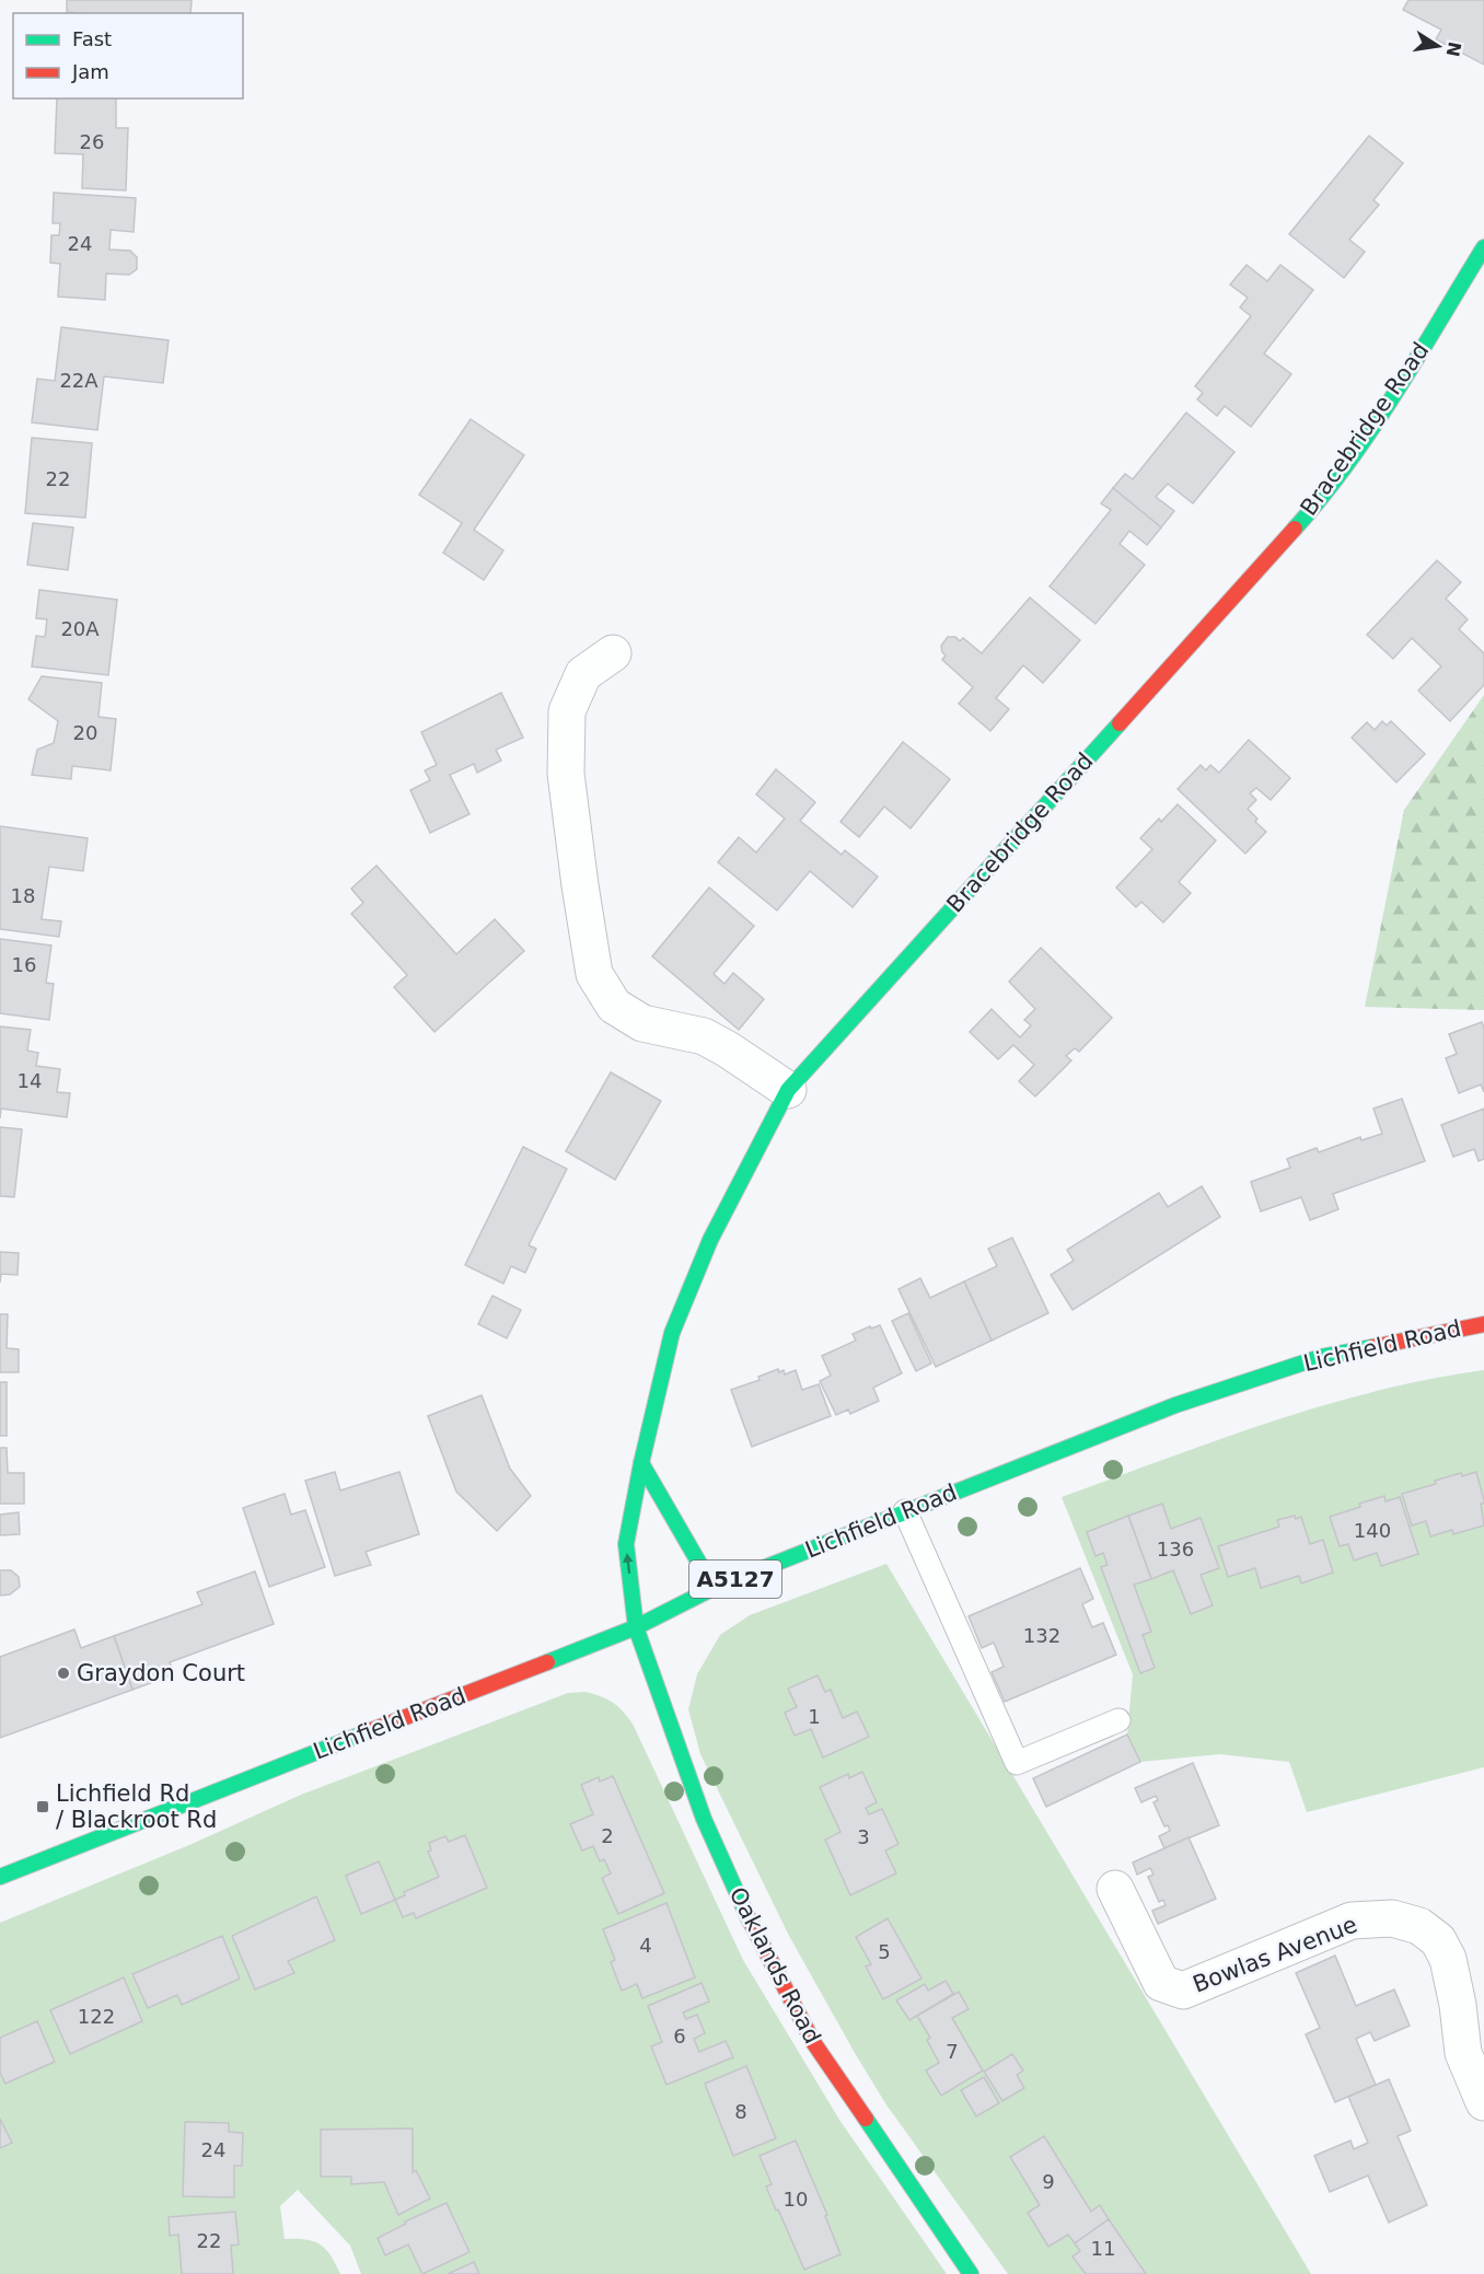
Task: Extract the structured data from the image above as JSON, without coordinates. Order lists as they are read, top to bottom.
{
  "streets": {
    "street": [
      "Bracebridge Road",
      "Lichfield Road",
      "A5127",
      "Bowlas Avenue",
      "Oaklands Road"
    ]
  },
  "crossings": [
    ["Bracebridge Road", "Lichfield Road"],
    ["Bracebridge Road", "Oaklands Road"],
    ["Lichfield Road", "Oaklands Road"]
  ],
  "places": {
    "other": ["Graydon Court"],
    "transit": ["Lichfield Rd / Blackroot Rd"]
  },
  "house_numbers": [
    "26",
    "24",
    "22A",
    "22",
    "20A",
    "20",
    "18",
    "16",
    "14",
    "140",
    "136",
    "132",
    "1",
    "2",
    "3",
    "4",
    "5",
    "122",
    "6",
    "7",
    "8",
    "24",
    "9",
    "10",
    "22",
    "11"
  ],
  "legend": ["Fast", "Jam"],
  "north": "right"
}
